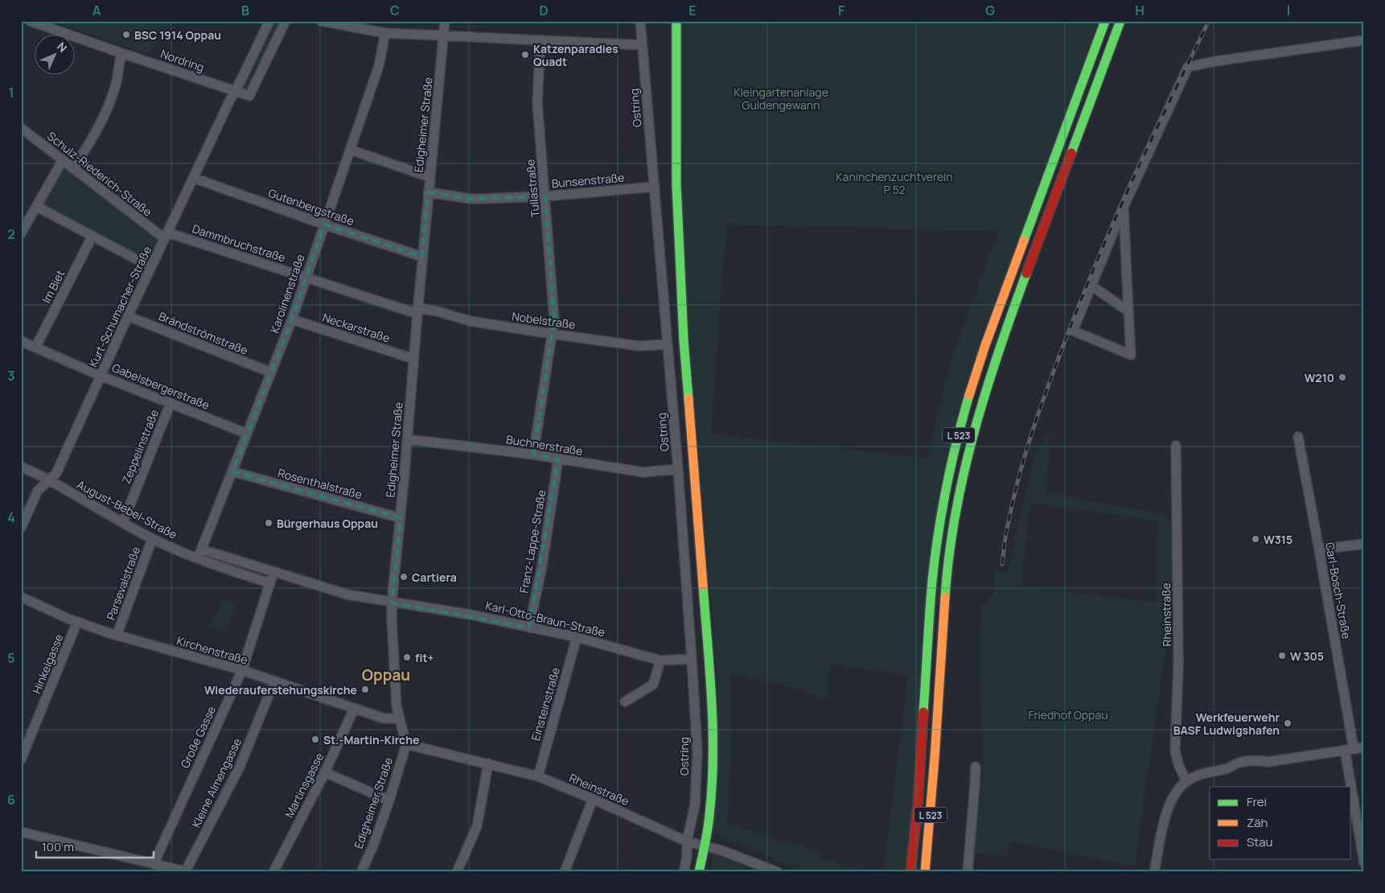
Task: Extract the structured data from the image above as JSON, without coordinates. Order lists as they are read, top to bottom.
{
  "streets": {
    "main road": ["L 523"],
    "street": [
      "Nordring",
      "Ostring",
      "Edigheimer Straße",
      "Schulz-Riederich-Straße",
      "Bunsenstraße",
      "Tullastraße",
      "Gutenbergstraße",
      "Dammbruchstraße",
      "Im Biet",
      "Karolinenstraße",
      "Kurt-Schumacher-Straße",
      "Nobelstraße",
      "Neckarstraße",
      "Brändströmstraße",
      "Gabelsbergerstraße",
      "Buchnerstraße",
      "Zeppelinstraße",
      "Rosenthalstraße",
      "August-Bebel-Straße",
      "Franz-Lappe-Straße",
      "Parsevalstraße",
      "Carl-Bosch-Straße",
      "Rheinstraße",
      "Karl-Otto-Braun-Straße",
      "Kirchenstraße",
      "Hinkelgasse",
      "Einsteinstraße",
      "Große Gasse",
      "Kleine Almengasse",
      "Martinsgasse"
    ]
  },
  "crossings": [
    ["Nordring", "Kurt-Schumacher-Straße"],
    ["Ostring", "Bunsenstraße"],
    ["Ostring", "Nobelstraße"],
    ["Ostring", "Buchnerstraße"],
    ["Ostring", "Rheinstraße"],
    ["Ostring", "Karl-Otto-Braun-Straße"],
    ["Edigheimer Straße", "Bunsenstraße"],
    ["Edigheimer Straße", "Gutenbergstraße"],
    ["Edigheimer Straße", "Dammbruchstraße"],
    ["Edigheimer Straße", "Nobelstraße"],
    ["Edigheimer Straße", "Neckarstraße"],
    ["Edigheimer Straße", "Buchnerstraße"],
    ["Edigheimer Straße", "Rosenthalstraße"],
    ["Edigheimer Straße", "Rheinstraße"],
    ["Edigheimer Straße", "Karl-Otto-Braun-Straße"],
    ["Edigheimer Straße", "Kirchenstraße"],
    ["Schulz-Riederich-Straße", "Dammbruchstraße"],
    ["Schulz-Riederich-Straße", "Kurt-Schumacher-Straße"],
    ["Bunsenstraße", "Tullastraße"],
    ["Tullastraße", "Nobelstraße"],
    ["Tullastraße", "Buchnerstraße"],
    ["Gutenbergstraße", "Karolinenstraße"],
    ["Gutenbergstraße", "Kurt-Schumacher-Straße"],
    ["Dammbruchstraße", "Karolinenstraße"],
    ["Dammbruchstraße", "Kurt-Schumacher-Straße"],
    ["Dammbruchstraße", "Nobelstraße"],
    ["Im Biet", "Gabelsbergerstraße"],
    ["Karolinenstraße", "Neckarstraße"],
    ["Karolinenstraße", "Brändströmstraße"],
    ["Karolinenstraße", "Gabelsbergerstraße"],
    ["Karolinenstraße", "Rosenthalstraße"],
    ["Karolinenstraße", "August-Bebel-Straße"],
    ["Kurt-Schumacher-Straße", "Brändströmstraße"],
    ["Kurt-Schumacher-Straße", "Gabelsbergerstraße"],
    ["Kurt-Schumacher-Straße", "August-Bebel-Straße"],
    ["Gabelsbergerstraße", "Zeppelinstraße"],
    ["Buchnerstraße", "Franz-Lappe-Straße"],
    ["Zeppelinstraße", "August-Bebel-Straße"],
    ["August-Bebel-Straße", "Parsevalstraße"],
    ["August-Bebel-Straße", "Große Gasse"],
    ["Franz-Lappe-Straße", "Karl-Otto-Braun-Straße"],
    ["Parsevalstraße", "Kirchenstraße"],
    ["Rheinstraße", "Einsteinstraße"],
    ["Karl-Otto-Braun-Straße", "Einsteinstraße"],
    ["Kirchenstraße", "Hinkelgasse"],
    ["Kirchenstraße", "Große Gasse"],
    ["Kirchenstraße", "Kleine Almengasse"],
    ["Kirchenstraße", "Martinsgasse"]
  ],
  "districts": ["Oppau"],
  "parks": ["Kleingartenanlage Guldengewann", "Kaninchenzuchtverein P 52", "Friedhof Oppau"],
  "places": [
    "BSC 1914 Oppau",
    "Katzenparadies Quadt",
    "W210",
    "Bürgerhaus Oppau",
    "W315",
    "Cartiera",
    "W 305",
    "fit+",
    "Wiederauferstehungskirche",
    "Werkfeuerwehr BASF Ludwigshafen",
    "St.-Martin-Kirche"
  ],
  "legend": ["Frei", "Zäh", "Stau"],
  "scale_bar": "100 m",
  "north": "top right",
  "grid": {
    "columns": [
      "A",
      "B",
      "C",
      "D",
      "E",
      "F",
      "G",
      "H",
      "I"
    ],
    "rows": [
      "1",
      "2",
      "3",
      "4",
      "5",
      "6"
    ]
  }
}
